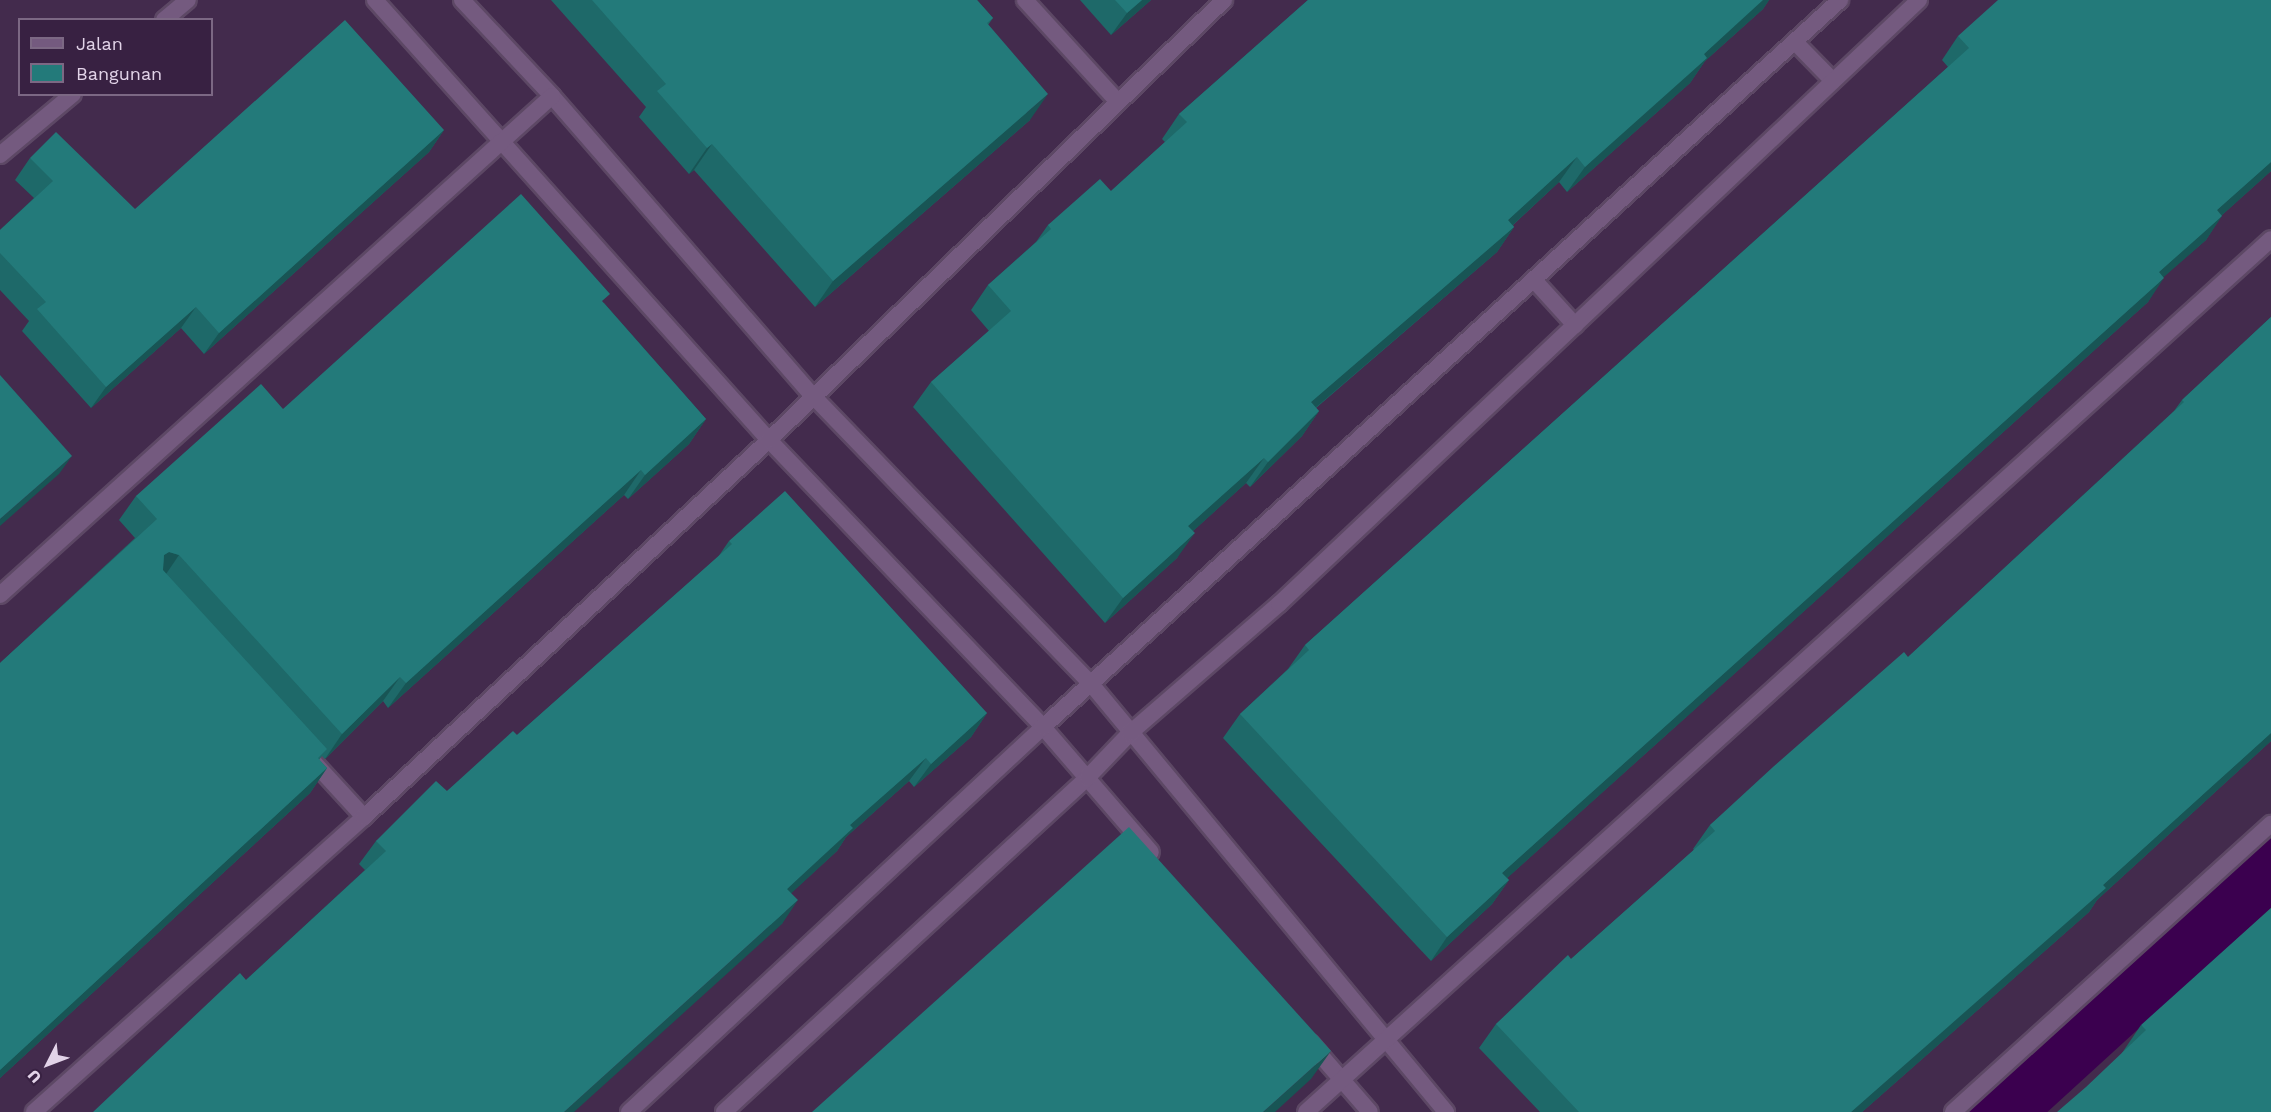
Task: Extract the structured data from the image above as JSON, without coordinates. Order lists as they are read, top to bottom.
{
  "legend": ["Jalan", "Bangunan"],
  "north": "bottom left"
}
